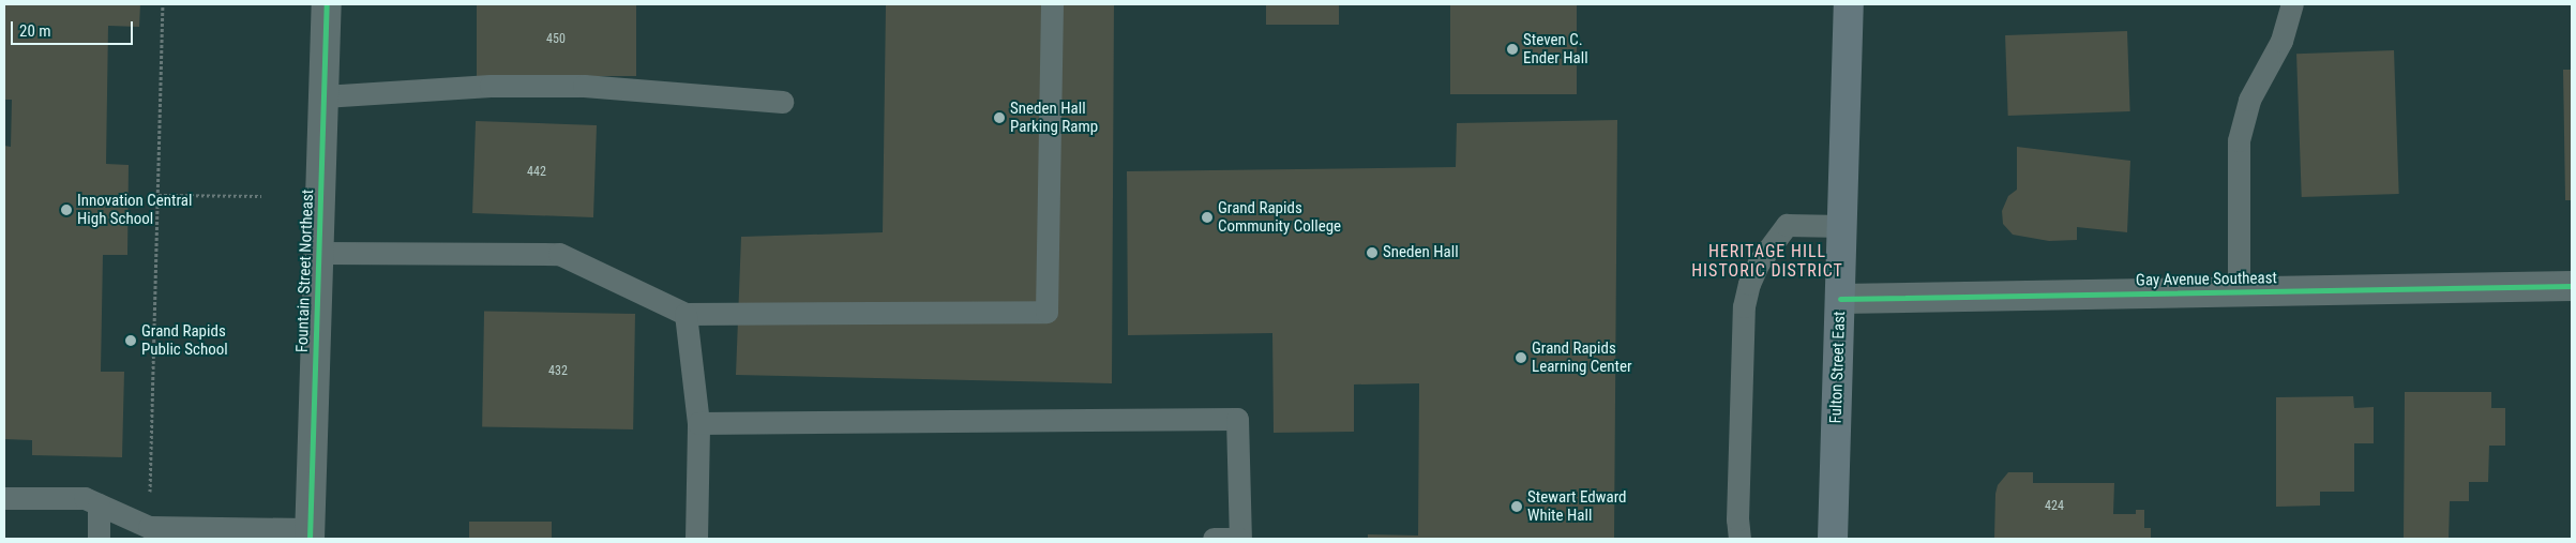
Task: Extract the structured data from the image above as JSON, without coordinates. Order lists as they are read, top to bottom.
{
  "streets": {
    "main road": ["Fulton Street East"],
    "street": ["Fountain Street Northeast", "Gay Avenue Southeast"]
  },
  "crossings": [
    ["Gay Avenue Southeast", "Fulton Street East"]
  ],
  "districts": ["HERITAGE HILL HISTORIC DISTRICT"],
  "places": [
    "Steven C. Ender Hall",
    "Sneden Hall Parking Ramp",
    "Innovation Central High School",
    "Grand Rapids Community College",
    "Sneden Hall",
    "Grand Rapids Public School",
    "Grand Rapids Learning Center",
    "Stewart Edward White Hall"
  ],
  "house_numbers": [
    "450",
    "442",
    "432",
    "424"
  ],
  "scale_bar": "20 m"
}
